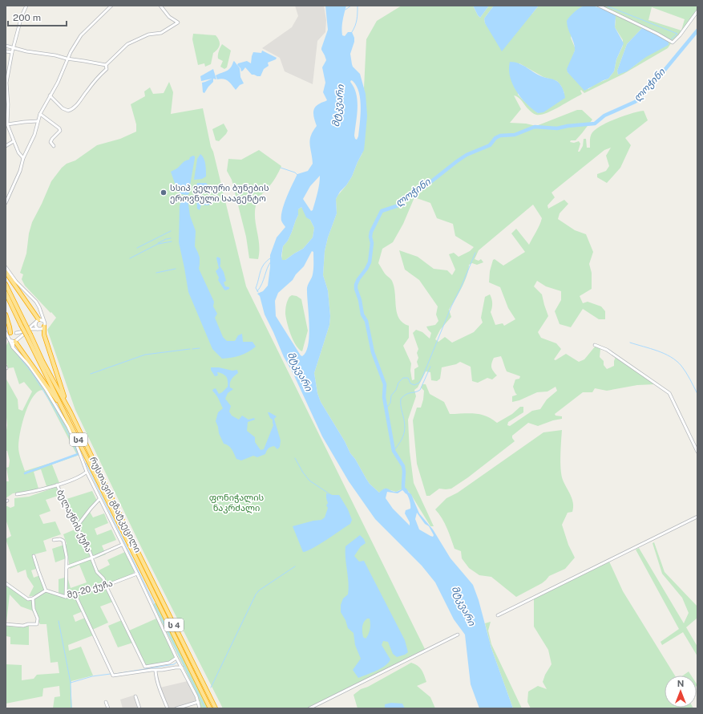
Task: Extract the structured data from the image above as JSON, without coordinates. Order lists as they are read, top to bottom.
{
  "streets": {
    "highway": ["ს4", "რუსთავის გზატკეცილი", "ს 4"],
    "street": ["ბელაქნის ქუჩა", "მე-20 ქუჩა"]
  },
  "crossings": [
    ["ბელაქნის ქუჩა", "მე-20 ქუჩა"]
  ],
  "water": ["ლოჭინი", "მტკვარი"],
  "parks": ["ფონიჭალის ნაკრძალი"],
  "places": ["სსიპ ველური ბუნების ეროვნული სააგენტო"],
  "scale_bar": "200 m",
  "north": "top"
}
